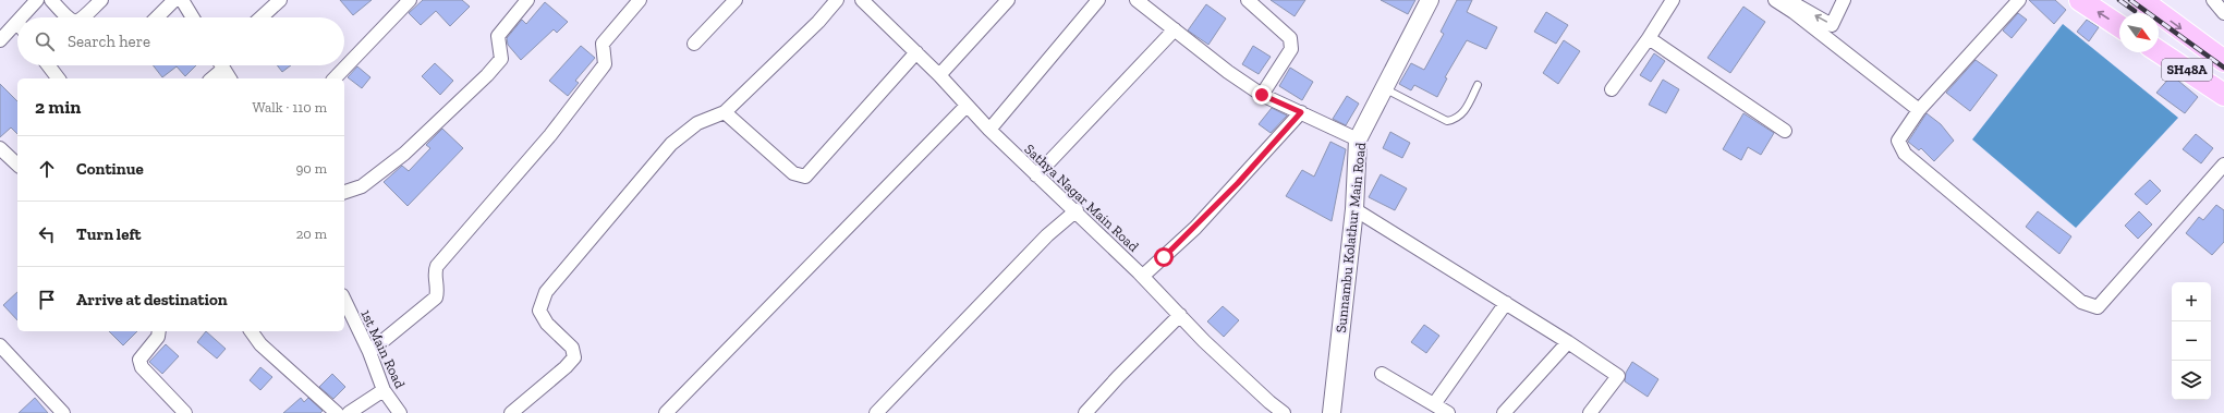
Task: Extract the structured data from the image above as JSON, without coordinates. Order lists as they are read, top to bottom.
{
  "streets": {
    "main road": ["SH48A"],
    "street": ["Sathya Nagar Main Road", "Sunnambu Kolathur Main Road", "1st Main Road"]
  },
  "north": "bottom right",
  "page": {
    "search": "Search here",
    "heading": ["2 min", "Walk · 110 m"],
    "list": [
      ["Continue", "90 m"],
      ["Turn left", "20 m"],
      "Arrive at destination"
    ],
    "map_buttons": ["+", "−"]
  }
}
